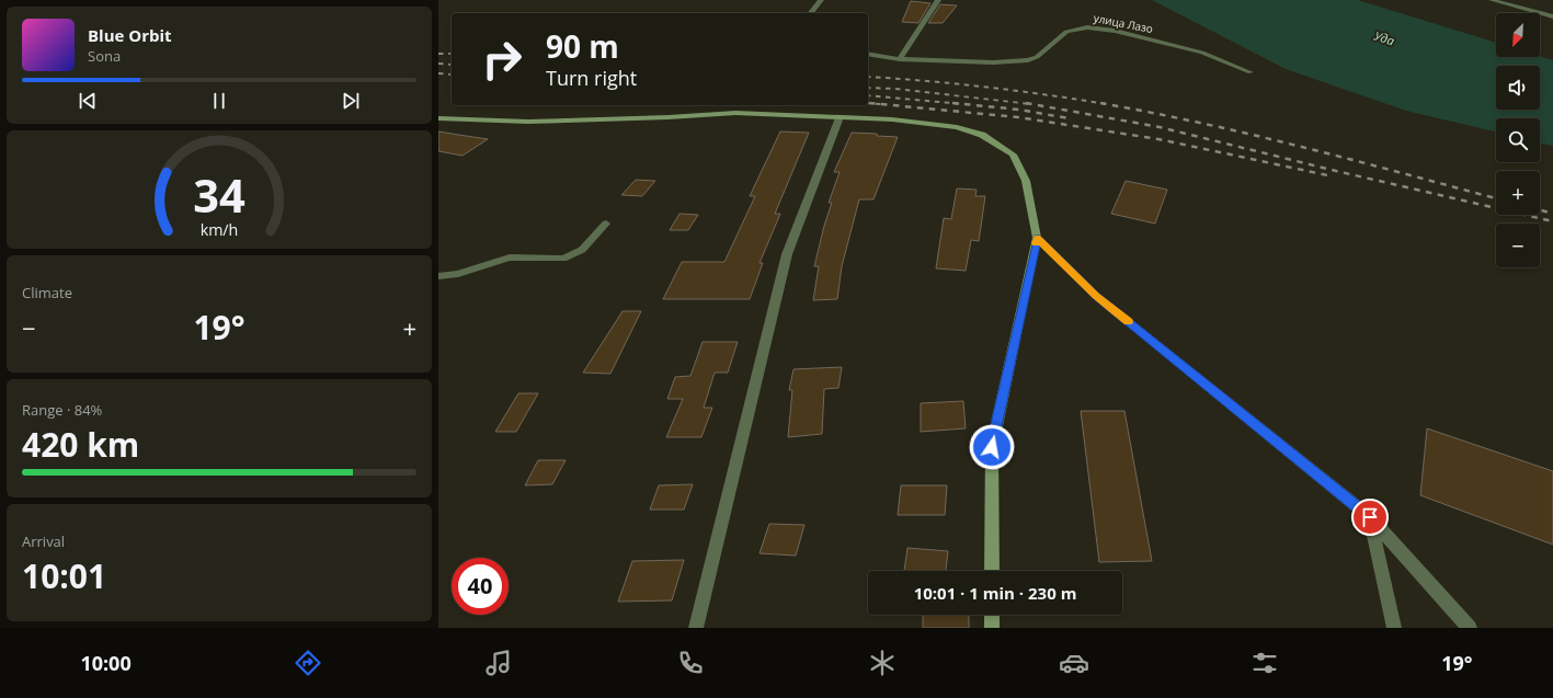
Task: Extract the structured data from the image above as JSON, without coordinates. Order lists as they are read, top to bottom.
{
  "streets": {
    "street": ["улица Лазо"]
  },
  "water": ["Уда"],
  "north": "bottom left",
  "page": {
    "map_buttons": ["+", "−"],
    "turn": ["90 m", "Turn right"],
    "song": ["Blue Orbit", "Sona"],
    "tile": [
      "Climate",
      ["Range · 84%", "420 km"],
      ["Arrival", "10:01"]
    ],
    "heat": ["−", "19°", "+"],
    "limit": "40",
    "trip": "10:01 · 1 min · 230 m",
    "tabs": ["10:00", "19°"],
    "gauge": ["34", "km/h"]
  }
}
